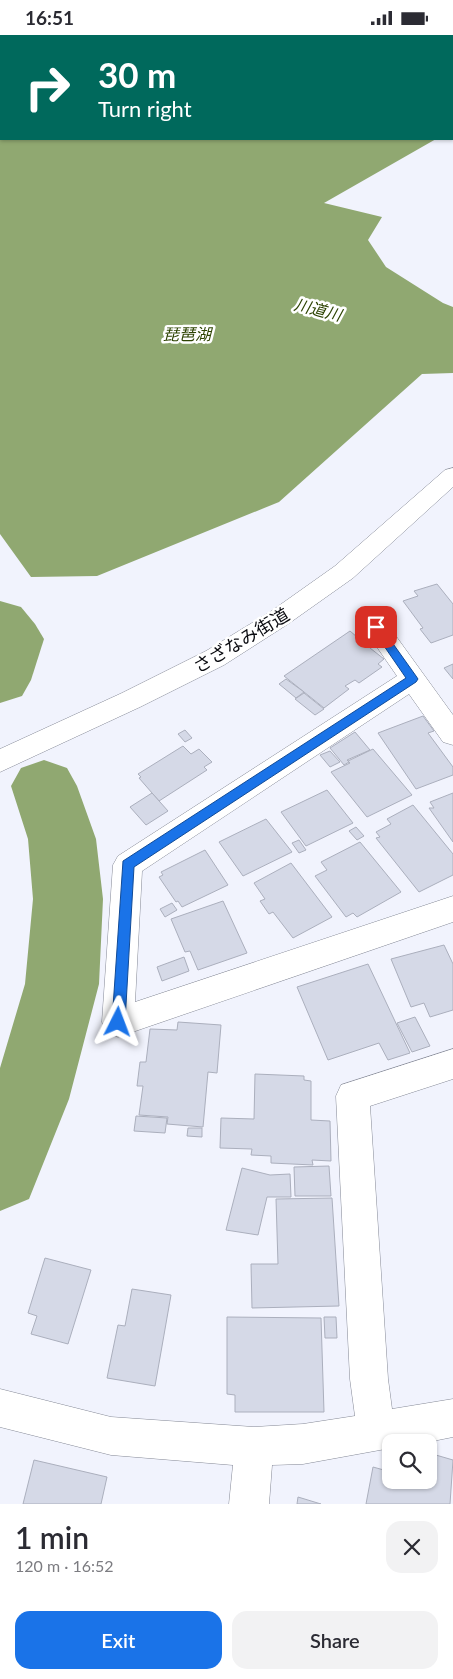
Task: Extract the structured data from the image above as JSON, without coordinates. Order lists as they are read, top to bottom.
{
  "streets": {
    "street": ["さざなみ街道"]
  },
  "water": ["川道川", "琵琶湖"],
  "page": {
    "status": "16:51",
    "turn": ["30 m", "Turn right"],
    "heading": ["1 min", "120 m · 16:52"],
    "buttons": ["Exit", "Share"]
  }
}
